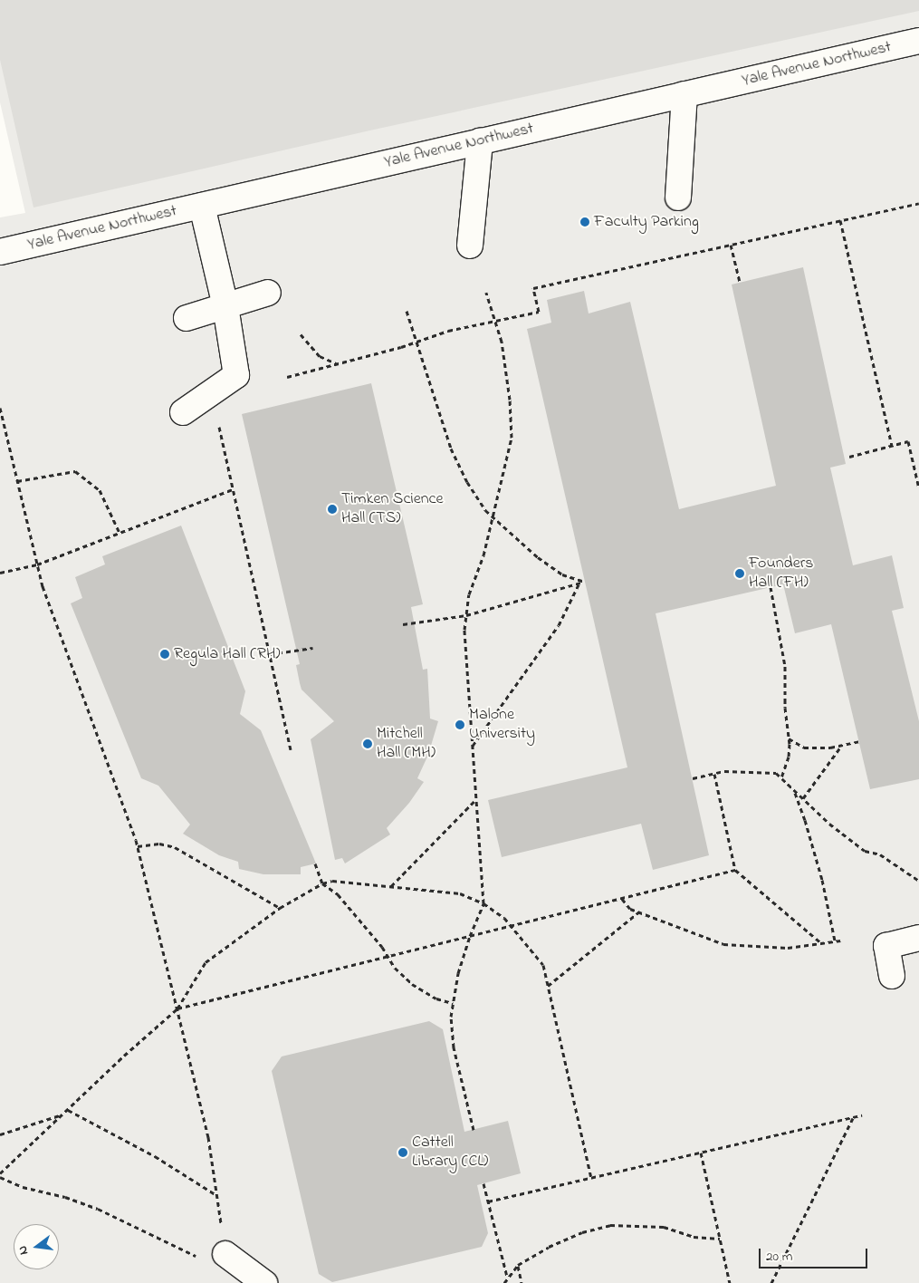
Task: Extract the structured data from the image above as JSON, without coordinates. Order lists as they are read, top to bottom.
{
  "streets": {
    "street": ["Yale Avenue Northwest"]
  },
  "places": [
    "Faculty Parking",
    "Timken Science Hall (TS)",
    "Founders Hall (FH)",
    "Regula Hall (RH)",
    "Malone University",
    "Mitchell Hall (MH)",
    "Cattell Library (CL)"
  ],
  "scale_bar": "20 m",
  "north": "left"
}
